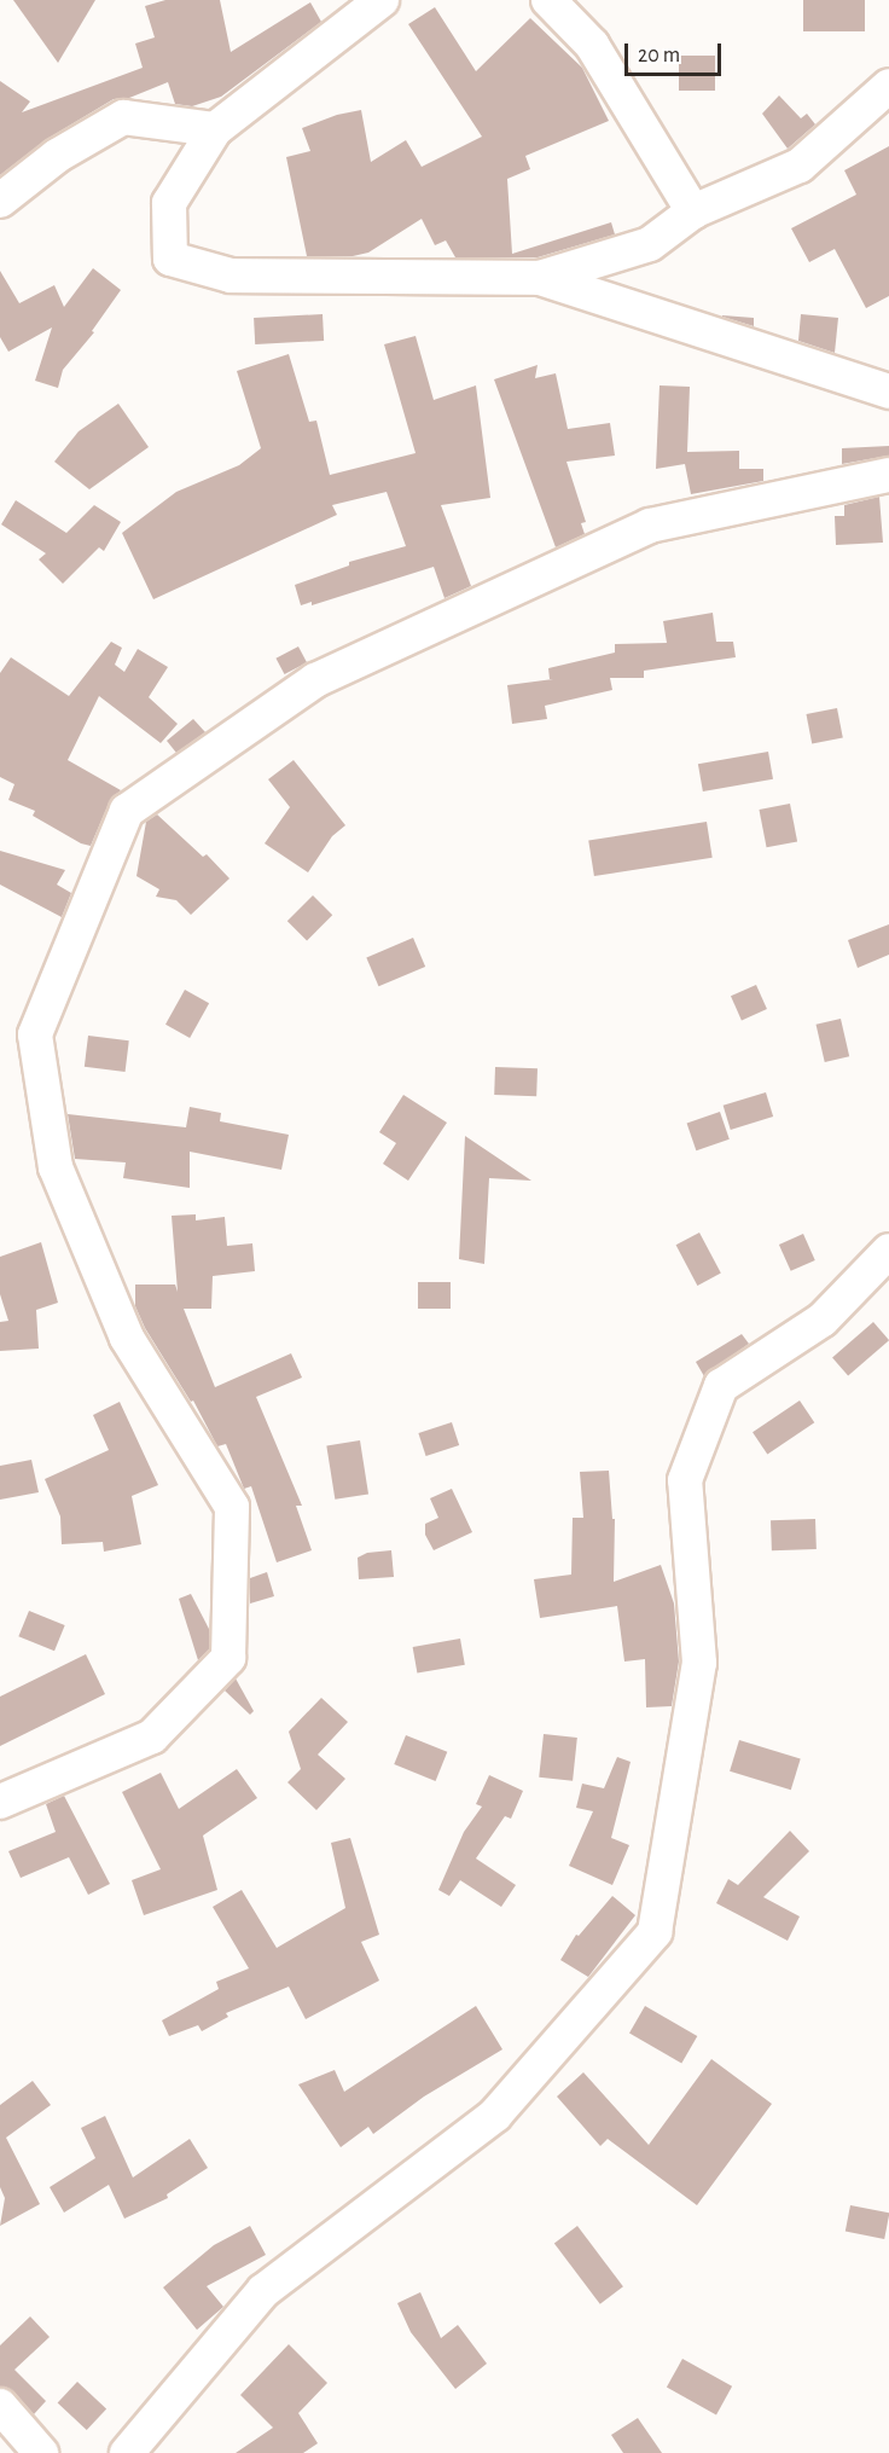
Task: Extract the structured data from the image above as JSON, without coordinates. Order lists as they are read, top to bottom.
{
  "scale_bar": "20 m"
}
